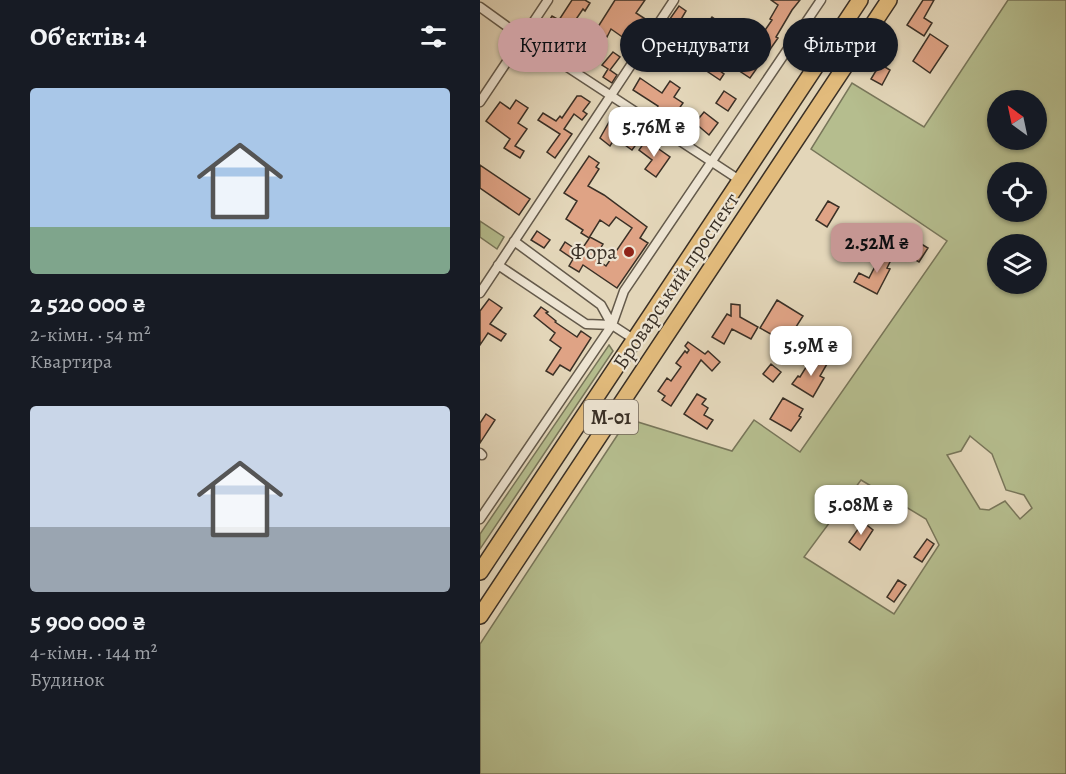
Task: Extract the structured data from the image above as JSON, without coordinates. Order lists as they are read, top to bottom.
{
  "streets": {
    "highway": ["Броварський проспект", "М-01"]
  },
  "places": ["Фора"],
  "north": "top left",
  "page": {
    "heading": "Об’єктів: 4",
    "chip": ["Купити", "Орендувати", "Фільтри"],
    "list": [
      {
        "name": "2 520 000 ₴",
        "note": "2-кімн. · 54 m² · Квартира"
      },
      {
        "name": "5 900 000 ₴",
        "note": "4-кімн. · 144 m² · Будинок"
      }
    ],
    "price": [
      "5.76M ₴",
      "2.52M ₴",
      "5.9M ₴",
      "5.08M ₴"
    ]
  }
}
